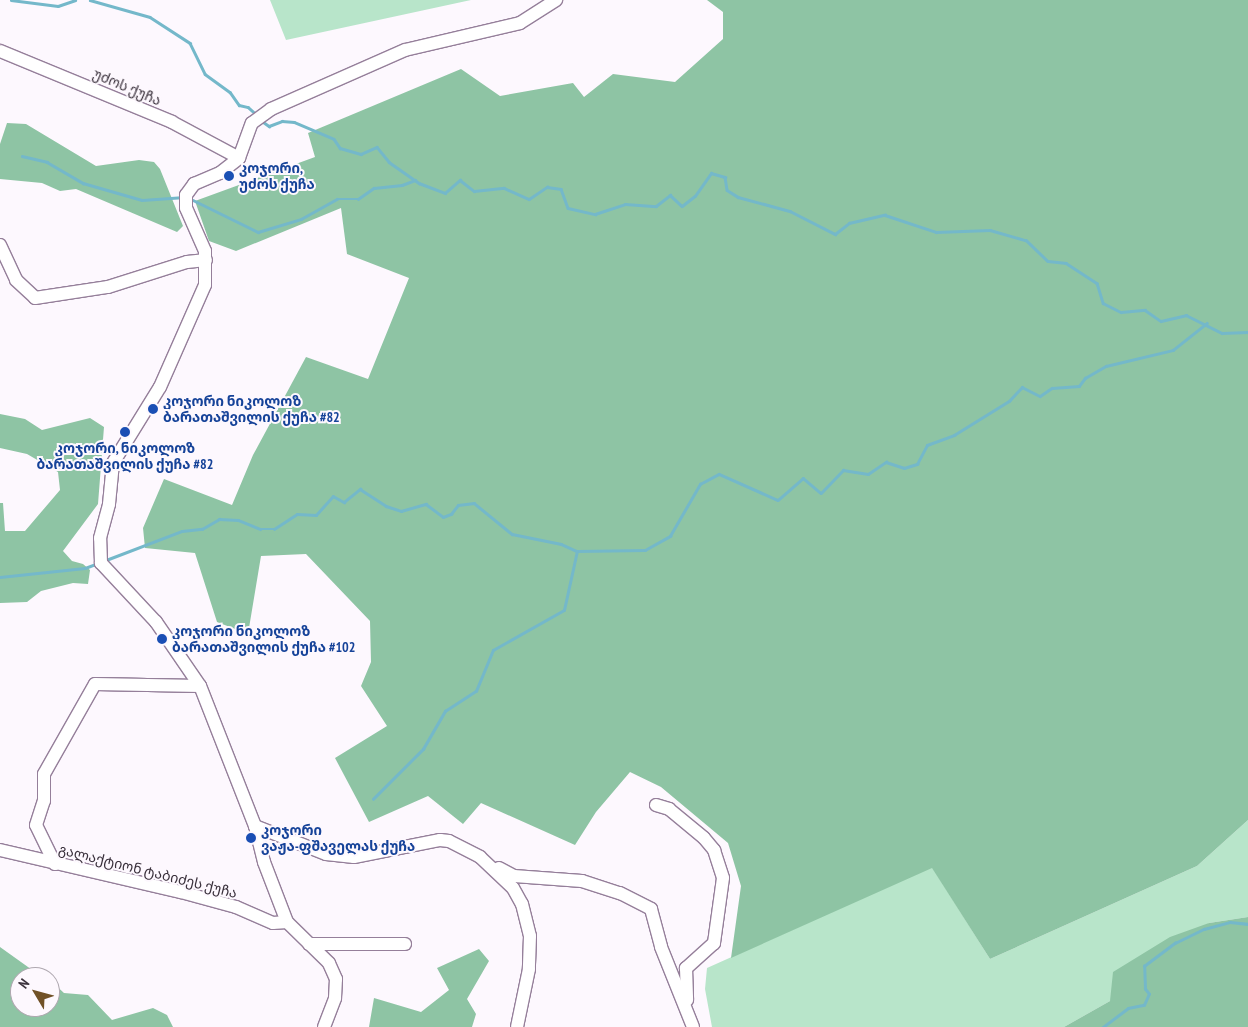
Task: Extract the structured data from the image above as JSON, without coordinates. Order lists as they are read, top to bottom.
{
  "streets": {
    "street": ["უძოს ქუჩა", "გალაქტიონ ტაბიძეს ქუჩა"]
  },
  "places": [
    "კოჯორი, უძოს ქუჩა",
    "კოჯორი ნიკოლოზ ბარათაშვილის ქუჩა #82",
    "კოჯორი, ნიკოლოზ ბარათაშვილის ქუჩა #82",
    "კოჯორი ნიკოლოზ ბარათაშვილის ქუჩა #102",
    "კოჯორი ვაჟა-ფშაველას ქუჩა"
  ],
  "north": "top left"
}
